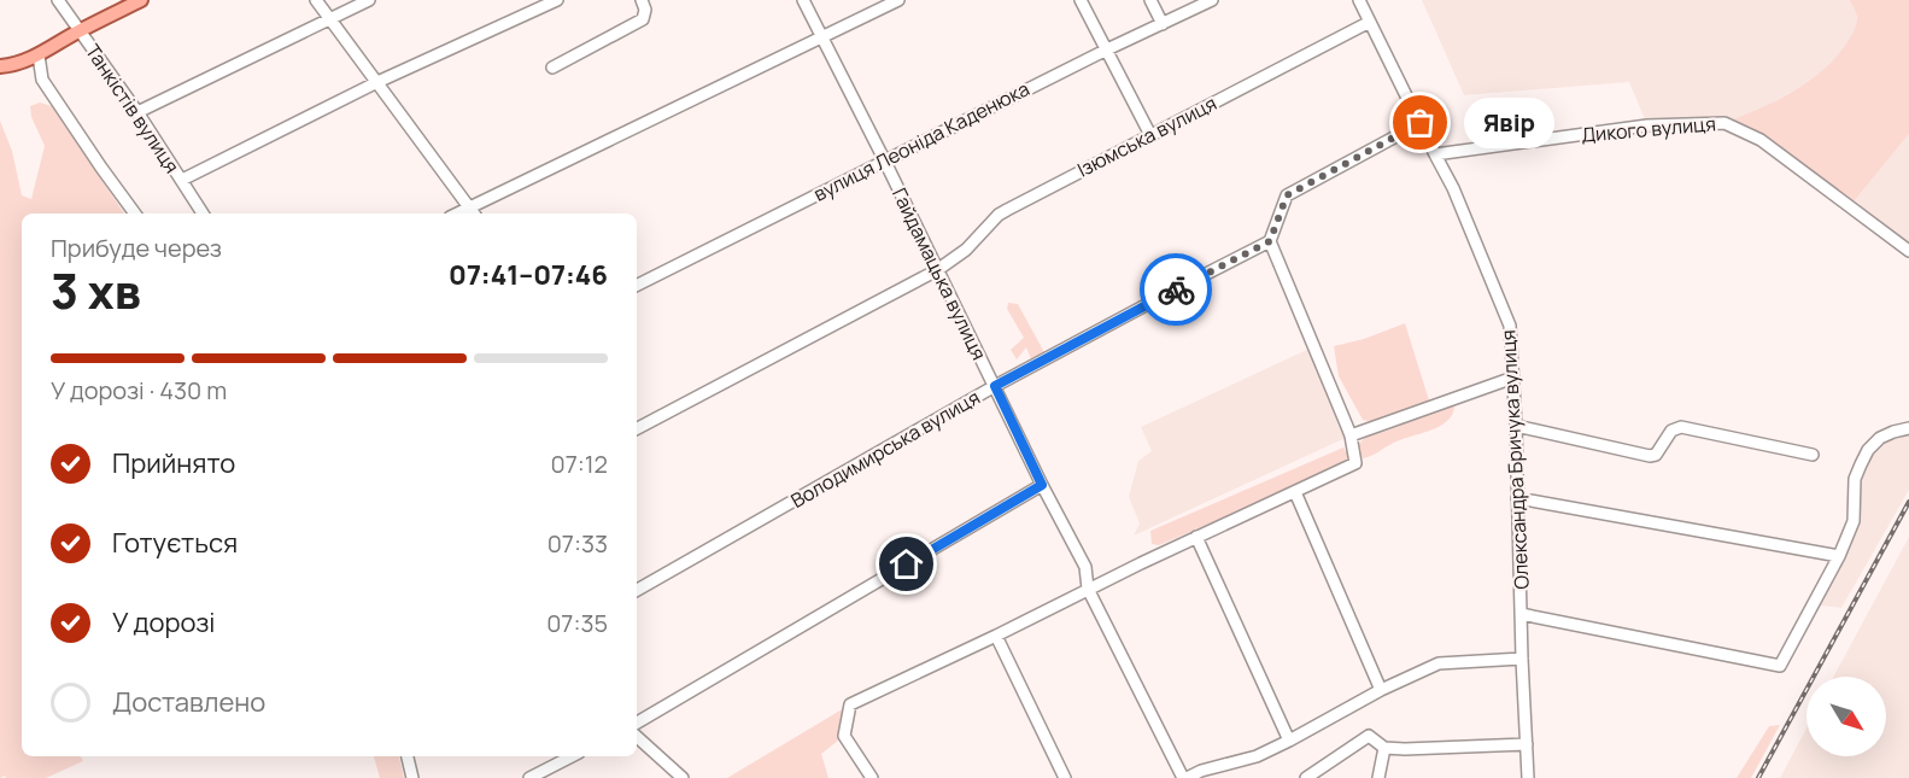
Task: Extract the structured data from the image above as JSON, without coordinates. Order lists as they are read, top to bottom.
{
  "streets": {
    "street": [
      "Танкістів вулиця",
      "Дикого вулиця",
      "Ізюмська вулиця",
      "вулиця Леоніда Каденюка",
      "Гайдамацька вулиця",
      "Володимирська вулиця",
      "Олександра Бричука вулиця"
    ]
  },
  "crossings": [
    ["Дикого вулиця", "Олександра Бричука вулиця"],
    ["Ізюмська вулиця", "Гайдамацька вулиця"],
    ["Ізюмська вулиця", "Олександра Бричука вулиця"],
    ["вулиця Леоніда Каденюка", "Гайдамацька вулиця"],
    ["Гайдамацька вулиця", "Володимирська вулиця"]
  ],
  "places": ["Явiр"],
  "north": "bottom right",
  "page": {
    "bubble": "Явiр",
    "heading": ["3 хв", "Прибуде через", "07:41–07:46"],
    "bar": "У дорозі · 430 m",
    "list": [
      ["Прийнято", "07:12"],
      ["Готується", "07:33"],
      ["У дорозі", "07:35"],
      "Доставлено"
    ]
  }
}
